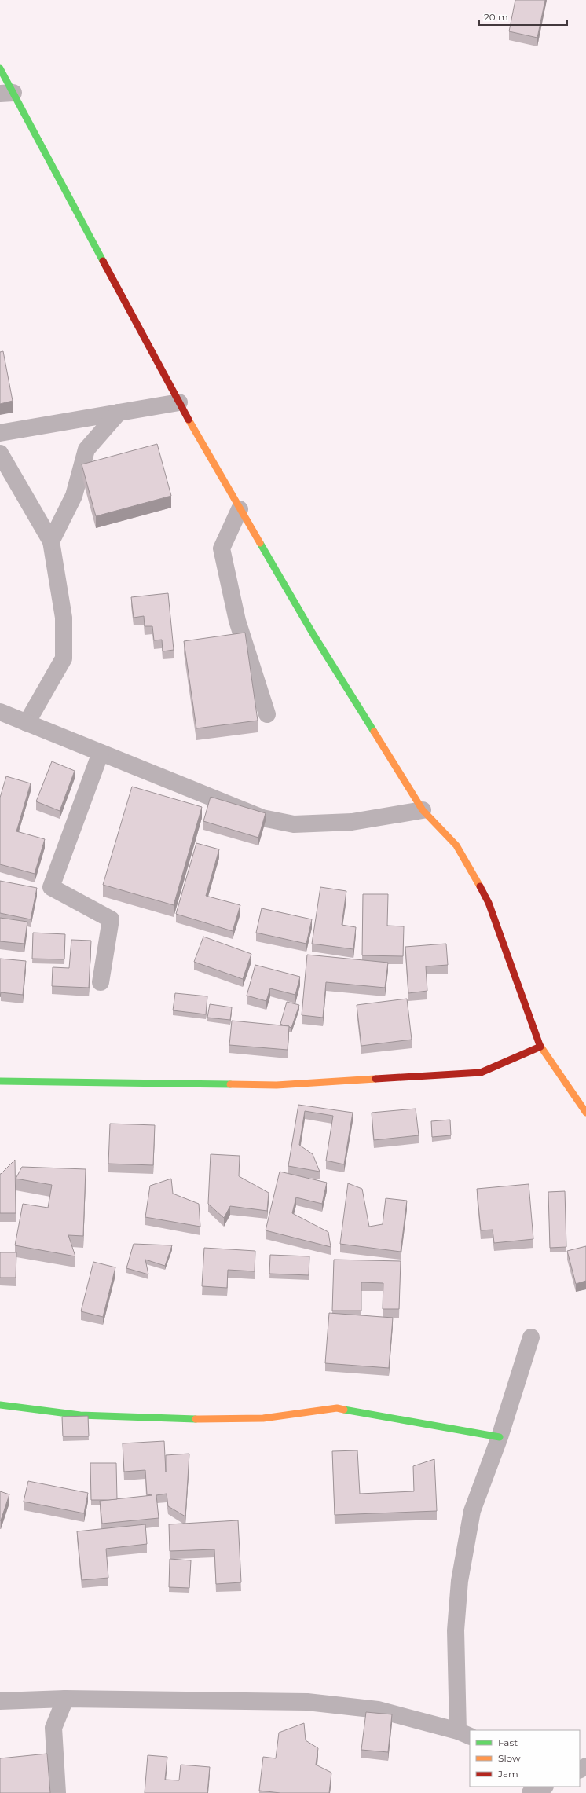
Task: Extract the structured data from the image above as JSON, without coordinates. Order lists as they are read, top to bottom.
{
  "legend": ["Fast", "Slow", "Jam"],
  "scale_bar": "20 m"
}
